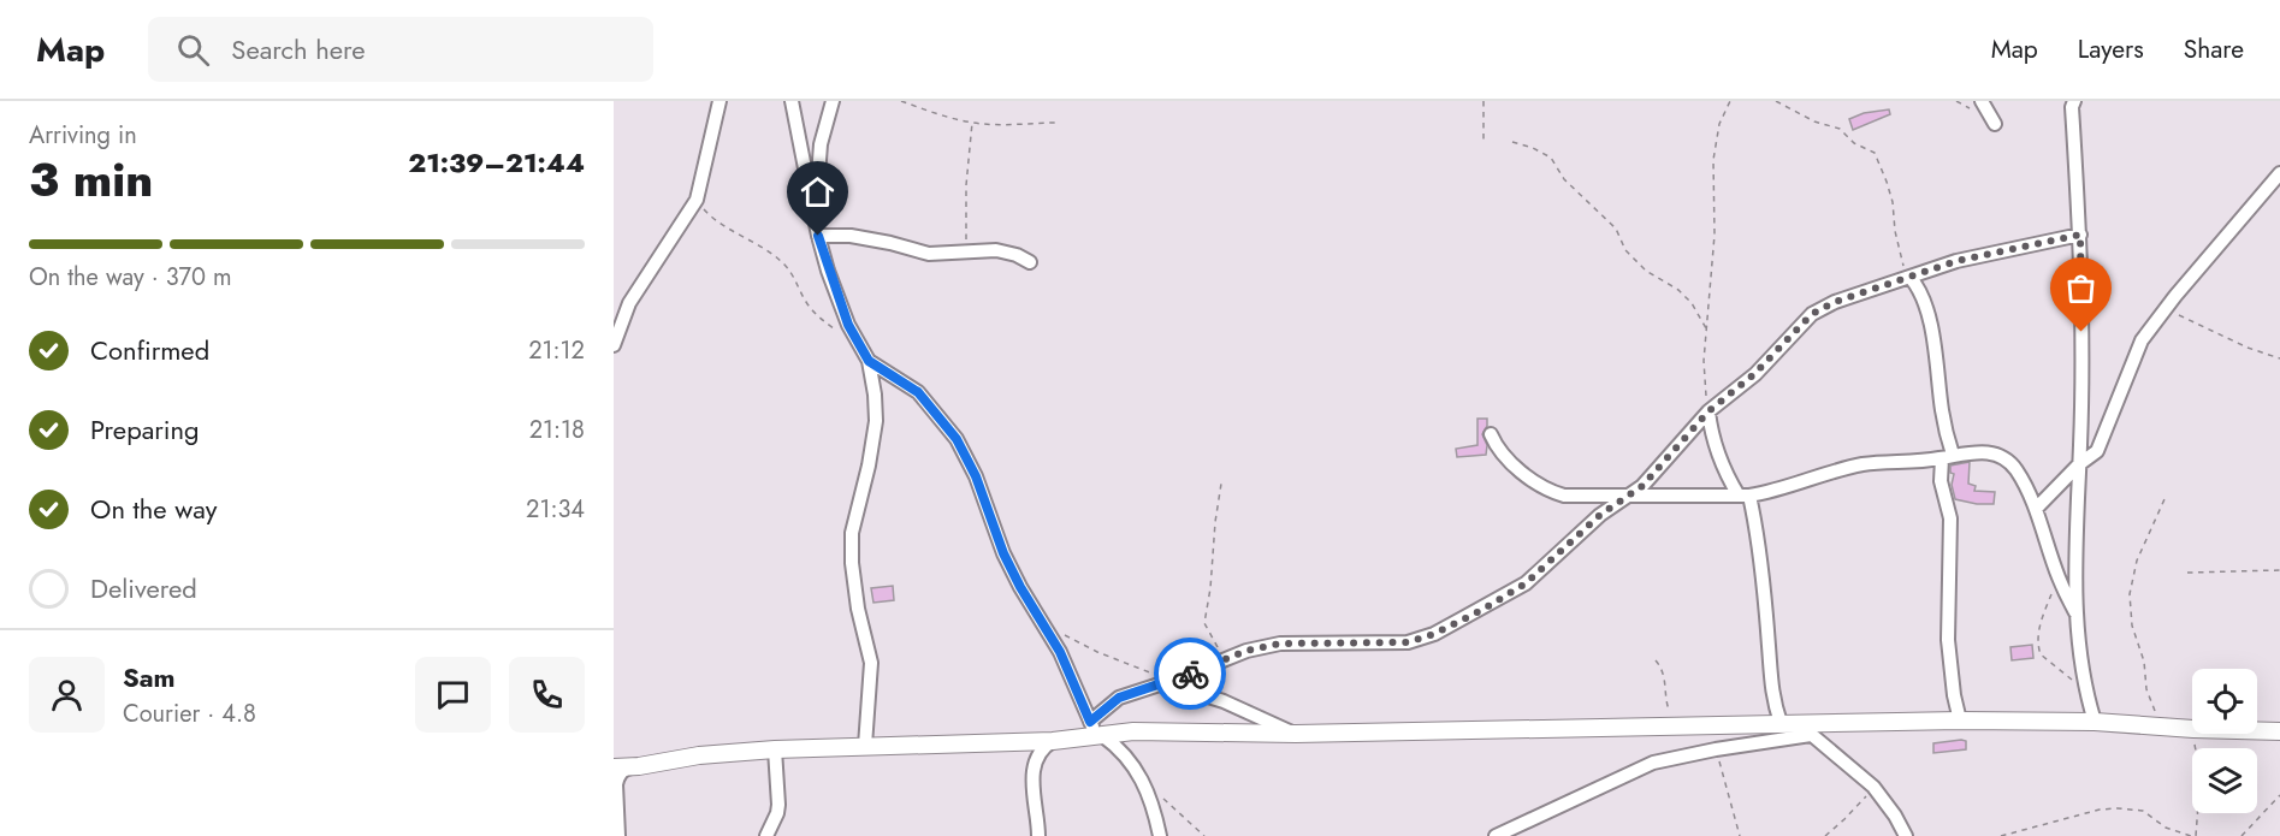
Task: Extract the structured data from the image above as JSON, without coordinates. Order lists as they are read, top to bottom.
{
  "page": {
    "header": "Map",
    "search": "Search here",
    "nav": ["Map", "Layers", "Share"],
    "heading": ["3 min", "Arriving in", "21:39–21:44"],
    "panel": ["Sam", "Courier · 4.8"],
    "bar": "On the way · 370 m",
    "list": [
      ["Confirmed", "21:12"],
      ["Preparing", "21:18"],
      ["On the way", "21:34"],
      "Delivered"
    ]
  }
}
